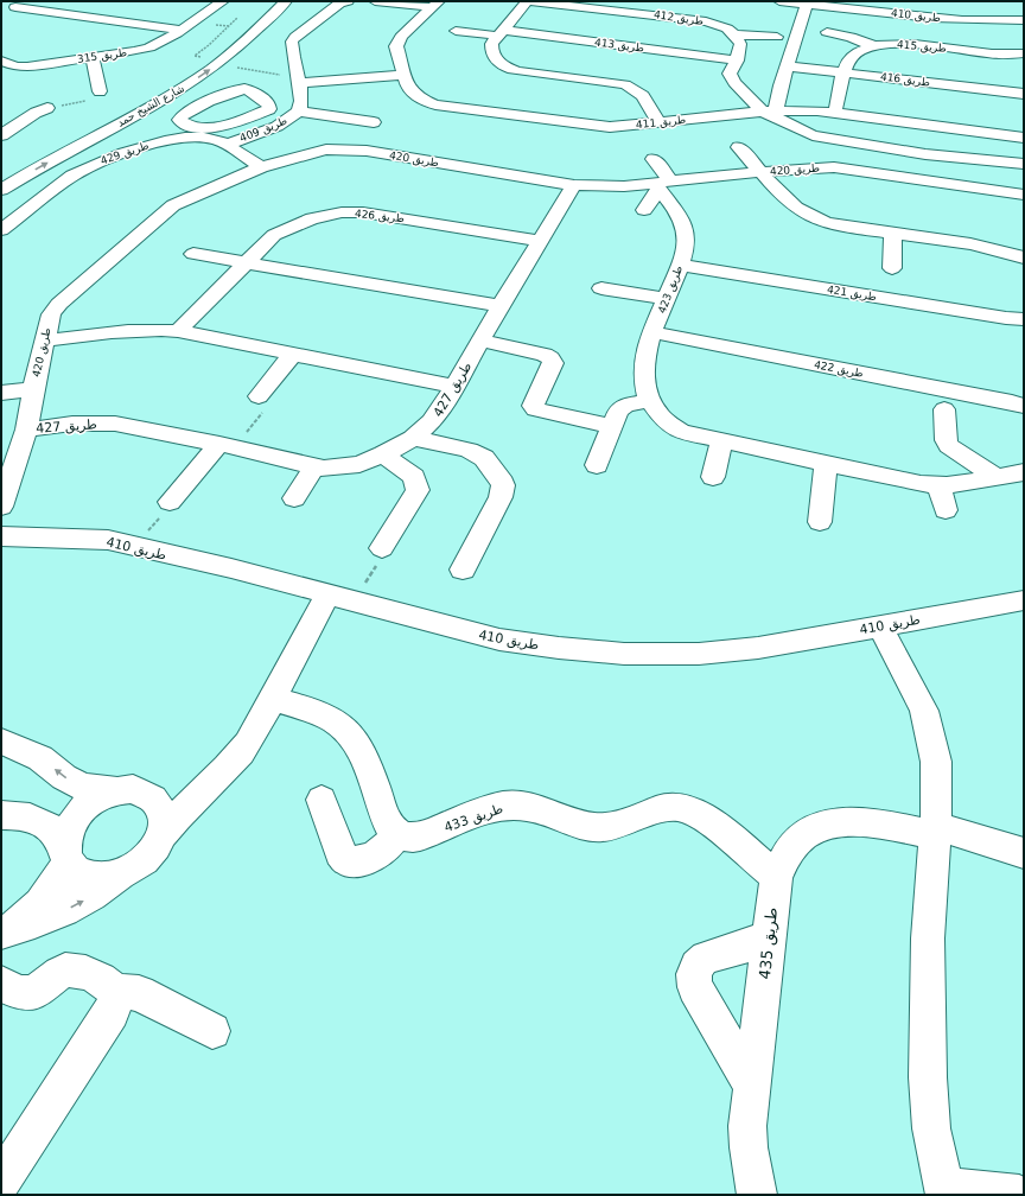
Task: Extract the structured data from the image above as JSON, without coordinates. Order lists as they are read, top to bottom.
{
  "streets": {
    "street": [
      "طريق 410",
      "طريق 412",
      "طريق 413",
      "طريق 415",
      "طريق 315",
      "طريق 416",
      "شارع الشيخ حمد",
      "طريق 411",
      "طريق 409",
      "طريق 429",
      "طريق 420",
      "طريق 426",
      "طريق 423",
      "طريق 421",
      "طريق 422",
      "طريق 427",
      "طريق 433",
      "طريق 435"
    ]
  },
  "crossings": [
    ["طريق 415", "طريق 416"],
    ["طريق 415", "طريق 411"],
    ["طريق 409", "طريق 429"],
    ["طريق 409", "طريق 420"],
    ["طريق 429", "طريق 420"],
    ["طريق 420", "طريق 423"],
    ["طريق 420", "طريق 427"],
    ["طريق 426", "طريق 427"],
    ["طريق 423", "طريق 421"],
    ["طريق 423", "طريق 422"],
    ["طريق 433", "طريق 435"]
  ]
}
